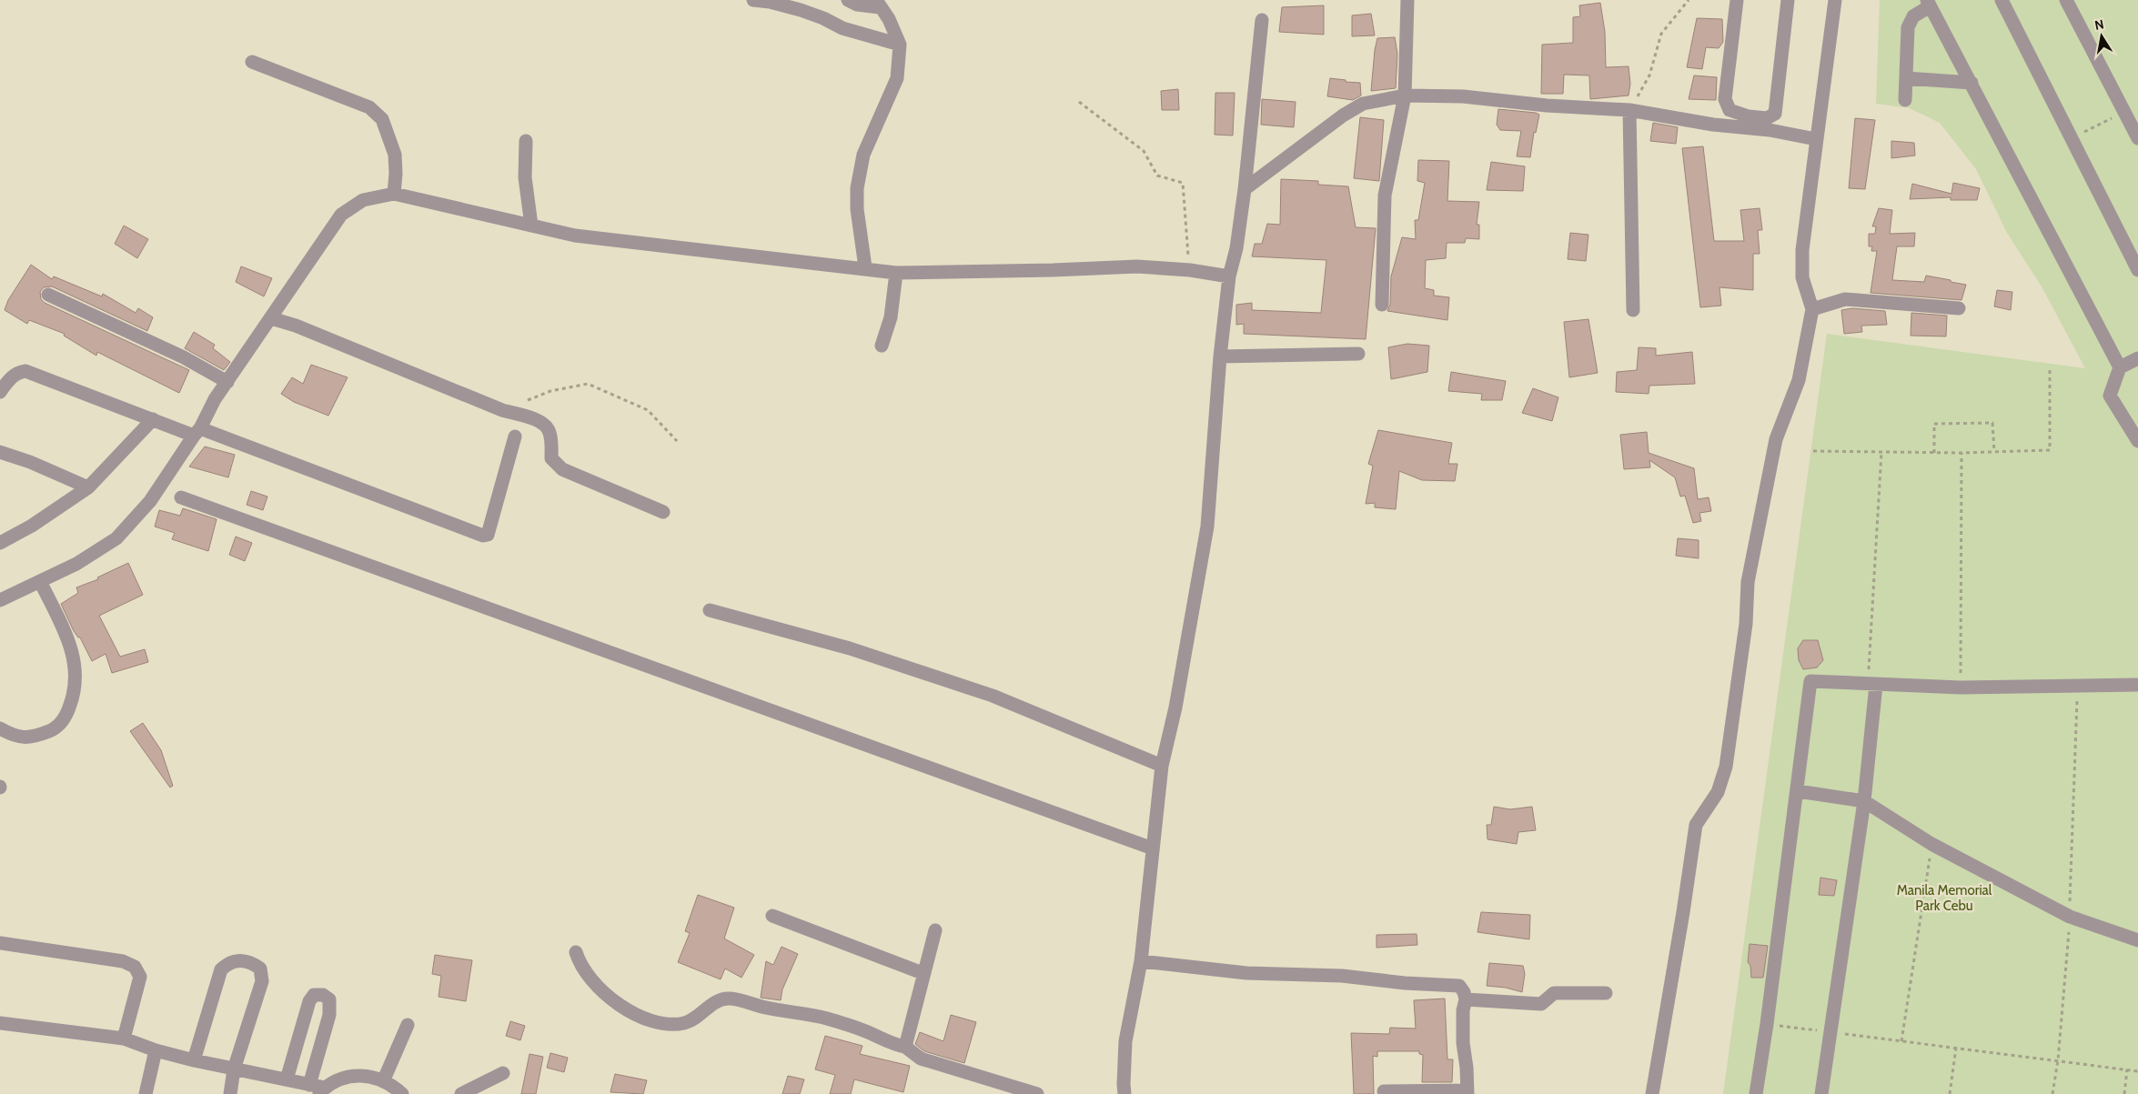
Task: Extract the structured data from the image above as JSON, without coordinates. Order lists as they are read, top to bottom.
{
  "parks": ["Manila Memorial Park Cebu"],
  "north": "top"
}
